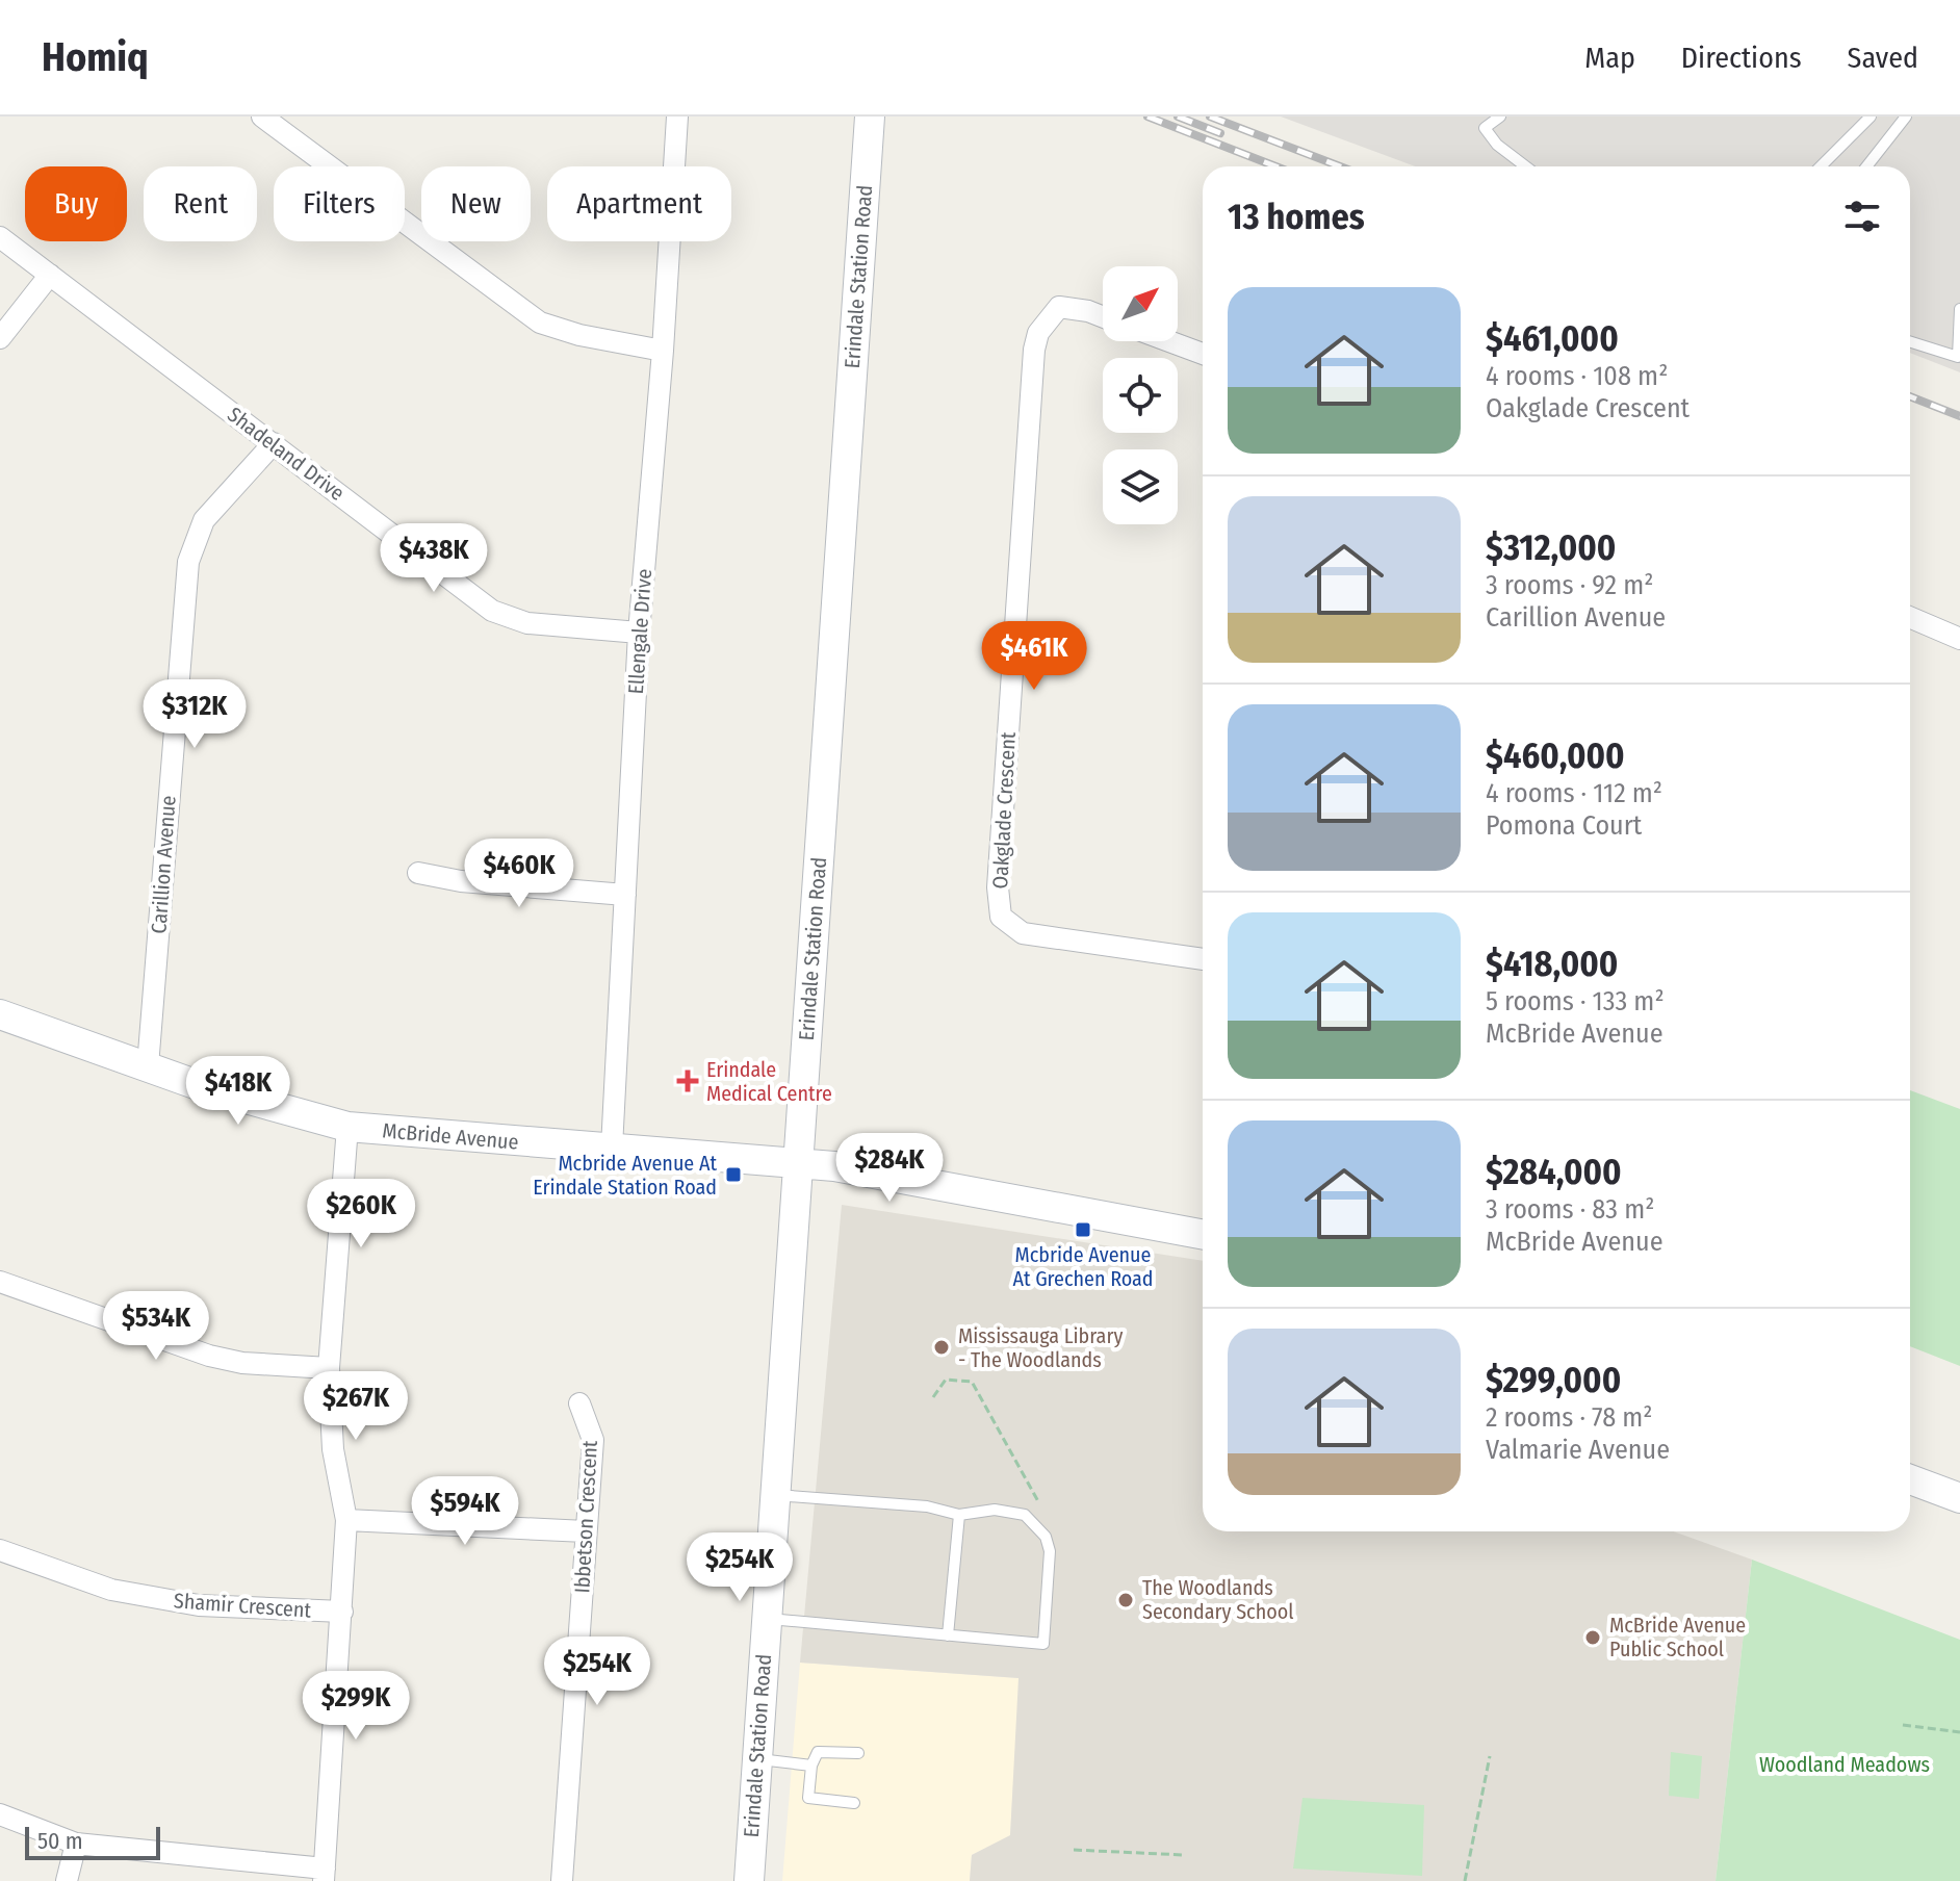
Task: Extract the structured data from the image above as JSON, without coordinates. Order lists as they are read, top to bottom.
{
  "streets": {
    "street": [
      "Erindale Station Road",
      "Shadeland Drive",
      "Ellengale Drive",
      "Oakglade Crescent",
      "Carillion Avenue",
      "McBride Avenue",
      "Ibbetson Crescent",
      "Shamir Crescent"
    ]
  },
  "crossings": [
    ["Erindale Station Road", "McBride Avenue"],
    ["Shadeland Drive", "Ellengale Drive"],
    ["Shadeland Drive", "Carillion Avenue"],
    ["Ellengale Drive", "McBride Avenue"],
    ["Carillion Avenue", "McBride Avenue"]
  ],
  "parks": ["Woodland Meadows"],
  "places": {
    "health": ["Erindale Medical Centre"],
    "transit": ["Mcbride Avenue At Erindale Station Road", "Mcbride Avenue At Grechen Road"],
    "other": ["Mississauga Library - The Woodlands", "The Woodlands Secondary School", "McBride Avenue Public School"]
  },
  "scale_bar": "50 m",
  "north": "top right",
  "page": {
    "header": "Homiq",
    "nav": ["Map", "Directions", "Saved"],
    "chip": [
      "Buy",
      "Rent",
      "Filters",
      "New",
      "Apartment"
    ],
    "heading": "13 homes",
    "list": [
      {
        "name": "$461,000",
        "note": "4 rooms · 108 m² · Oakglade Crescent"
      },
      {
        "name": "$312,000",
        "note": "3 rooms · 92 m² · Carillion Avenue"
      },
      {
        "name": "$460,000",
        "note": "4 rooms · 112 m² · Pomona Court"
      },
      {
        "name": "$418,000",
        "note": "5 rooms · 133 m² · McBride Avenue"
      },
      {
        "name": "$284,000",
        "note": "3 rooms · 83 m² · McBride Avenue"
      },
      {
        "name": "$299,000",
        "note": "2 rooms · 78 m² · Valmarie Avenue"
      }
    ],
    "price": [
      "$438K",
      "$461K",
      "$312K",
      "$460K",
      "$418K",
      "$284K",
      "$260K",
      "$534K",
      "$267K",
      "$594K",
      "$254K",
      "$254K",
      "$299K"
    ],
    "scale": "50 m"
  }
}
